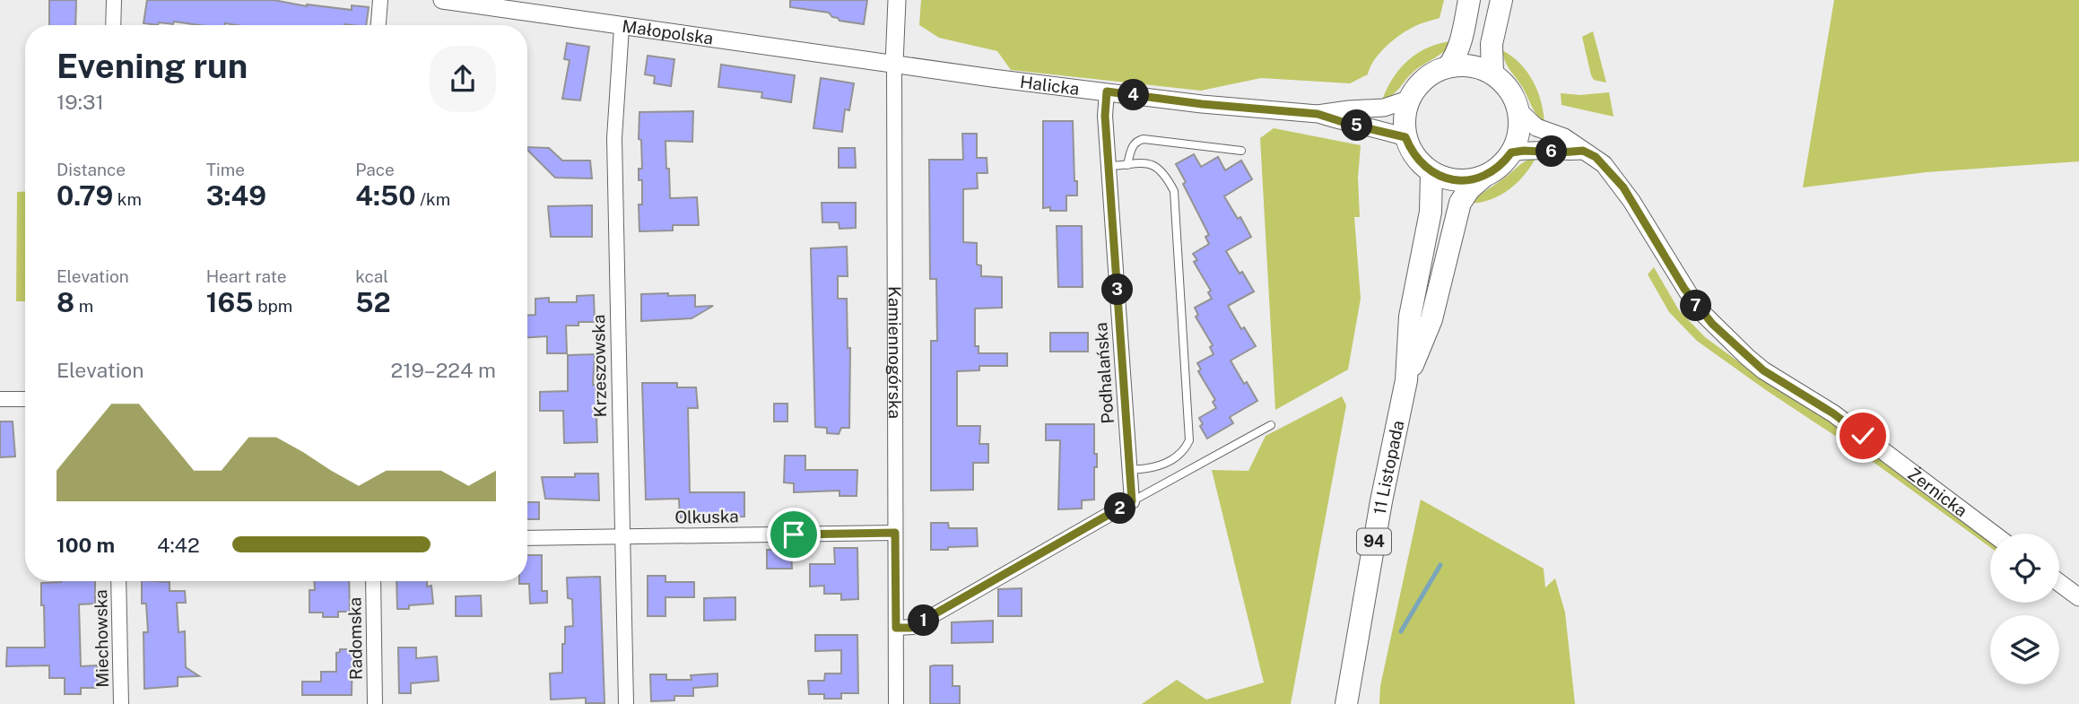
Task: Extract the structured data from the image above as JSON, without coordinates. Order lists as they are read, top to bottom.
{
  "streets": {
    "main road": ["11 Listopada", "94"],
    "street": [
      "Małopolska",
      "Halicka",
      "Kamiennogórska",
      "Krzeszowska",
      "Podhalańska",
      "Żernicka",
      "Olkuska",
      "Miechowska",
      "Radomska"
    ]
  },
  "crossings": [
    ["Małopolska", "Halicka"],
    ["Małopolska", "Kamiennogórska"],
    ["Małopolska", "Krzeszowska"],
    ["Halicka", "Kamiennogórska"],
    ["Halicka", "Podhalańska"],
    ["Halicka", "11 Listopada"],
    ["Halicka", "94"],
    ["Kamiennogórska", "Olkuska"],
    ["Krzeszowska", "Olkuska"],
    ["11 Listopada", "94"]
  ],
  "page": {
    "heading": ["Evening run", "19:31"],
    "pins": [
      "4",
      "5",
      "6",
      "3",
      "7",
      "2",
      "1"
    ],
    "stats": [
      ["Distance", "0.79 km"],
      ["Time", "3:49"],
      ["Pace", "4:50 /km"],
      ["Elevation", "8 m"],
      ["Heart rate", "165 bpm"],
      ["kcal", "52"]
    ],
    "chart": ["Elevation", "219–224 m"],
    "list": [
      {
        "name": "100 m",
        "note": "4:42"
      }
    ]
  }
}
